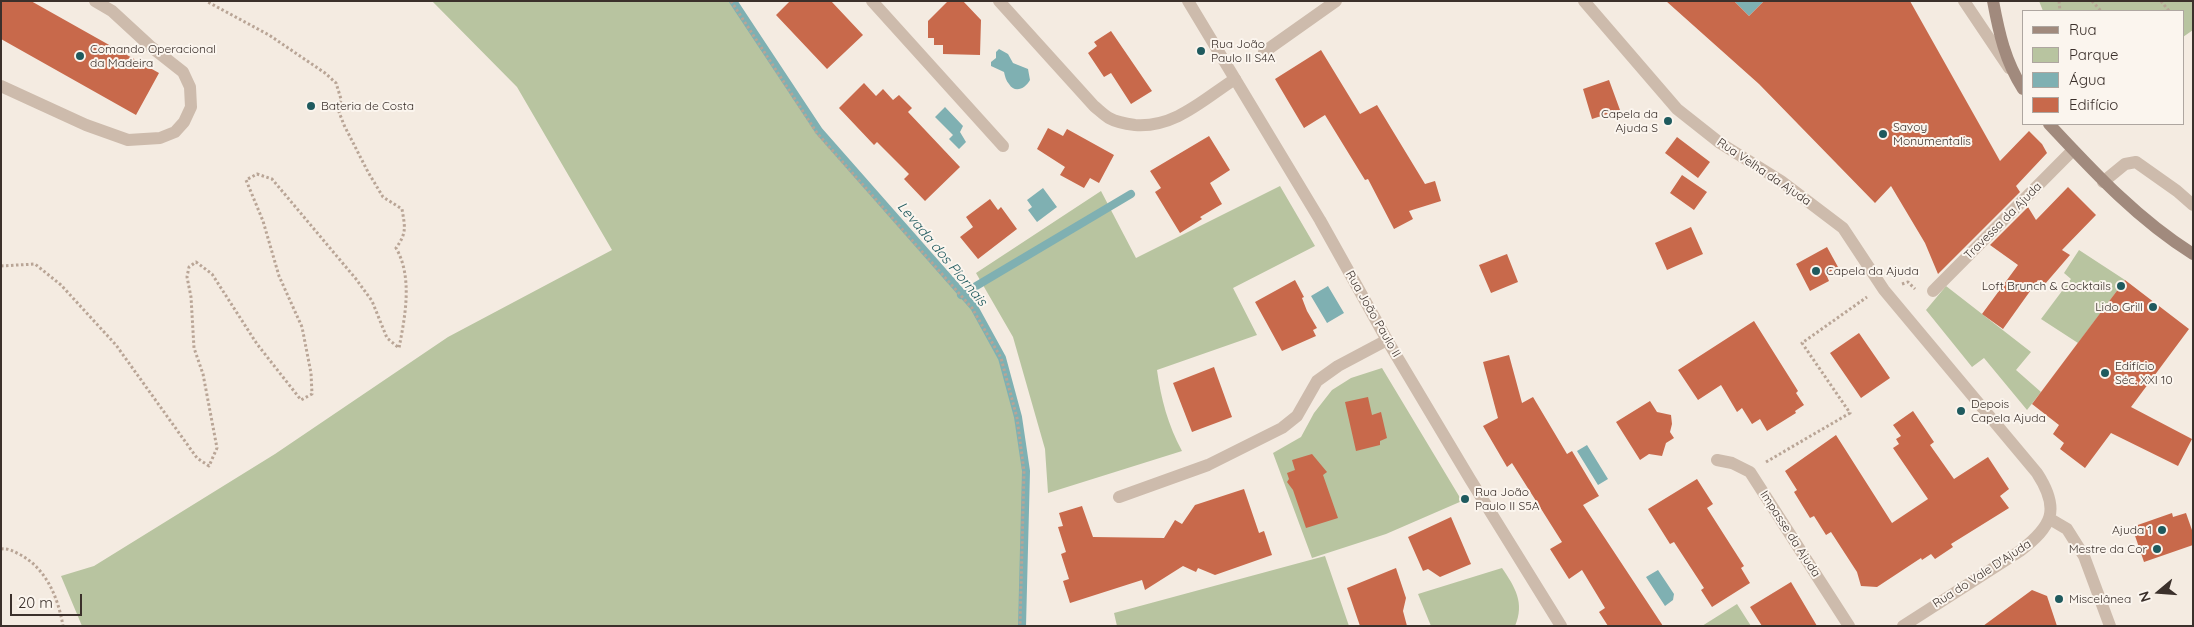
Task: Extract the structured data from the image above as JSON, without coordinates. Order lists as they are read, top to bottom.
{
  "streets": {
    "street": [
      "Rua Velha da Ajuda",
      "Travessa da Ajuda",
      "Rua João Paulo II",
      "Impasse da Ajuda",
      "Rua do Vale D'Ajuda"
    ]
  },
  "crossings": [
    ["Rua Velha da Ajuda", "Rua do Vale D'Ajuda"]
  ],
  "water": ["Levada dos Piornais"],
  "places": [
    "Rua João Paulo II S4A",
    "Comando Operacional da Madeira",
    "Bateria de Costa",
    "Capela da Ajuda S",
    "Savoy Monumentalis",
    "Capela da Ajuda",
    "Loft Brunch & Cocktails",
    "Lido Grill",
    "Edifício Séc. XXI 10",
    "Depois Capela Ajuda",
    "Rua João Paulo II S5A",
    "Ajuda 1",
    "Mestre da Cor",
    "Miscelânea"
  ],
  "legend": [
    "Rua",
    "Parque",
    "Água",
    "Edifício"
  ],
  "scale_bar": "20 m",
  "north": "left"
}
